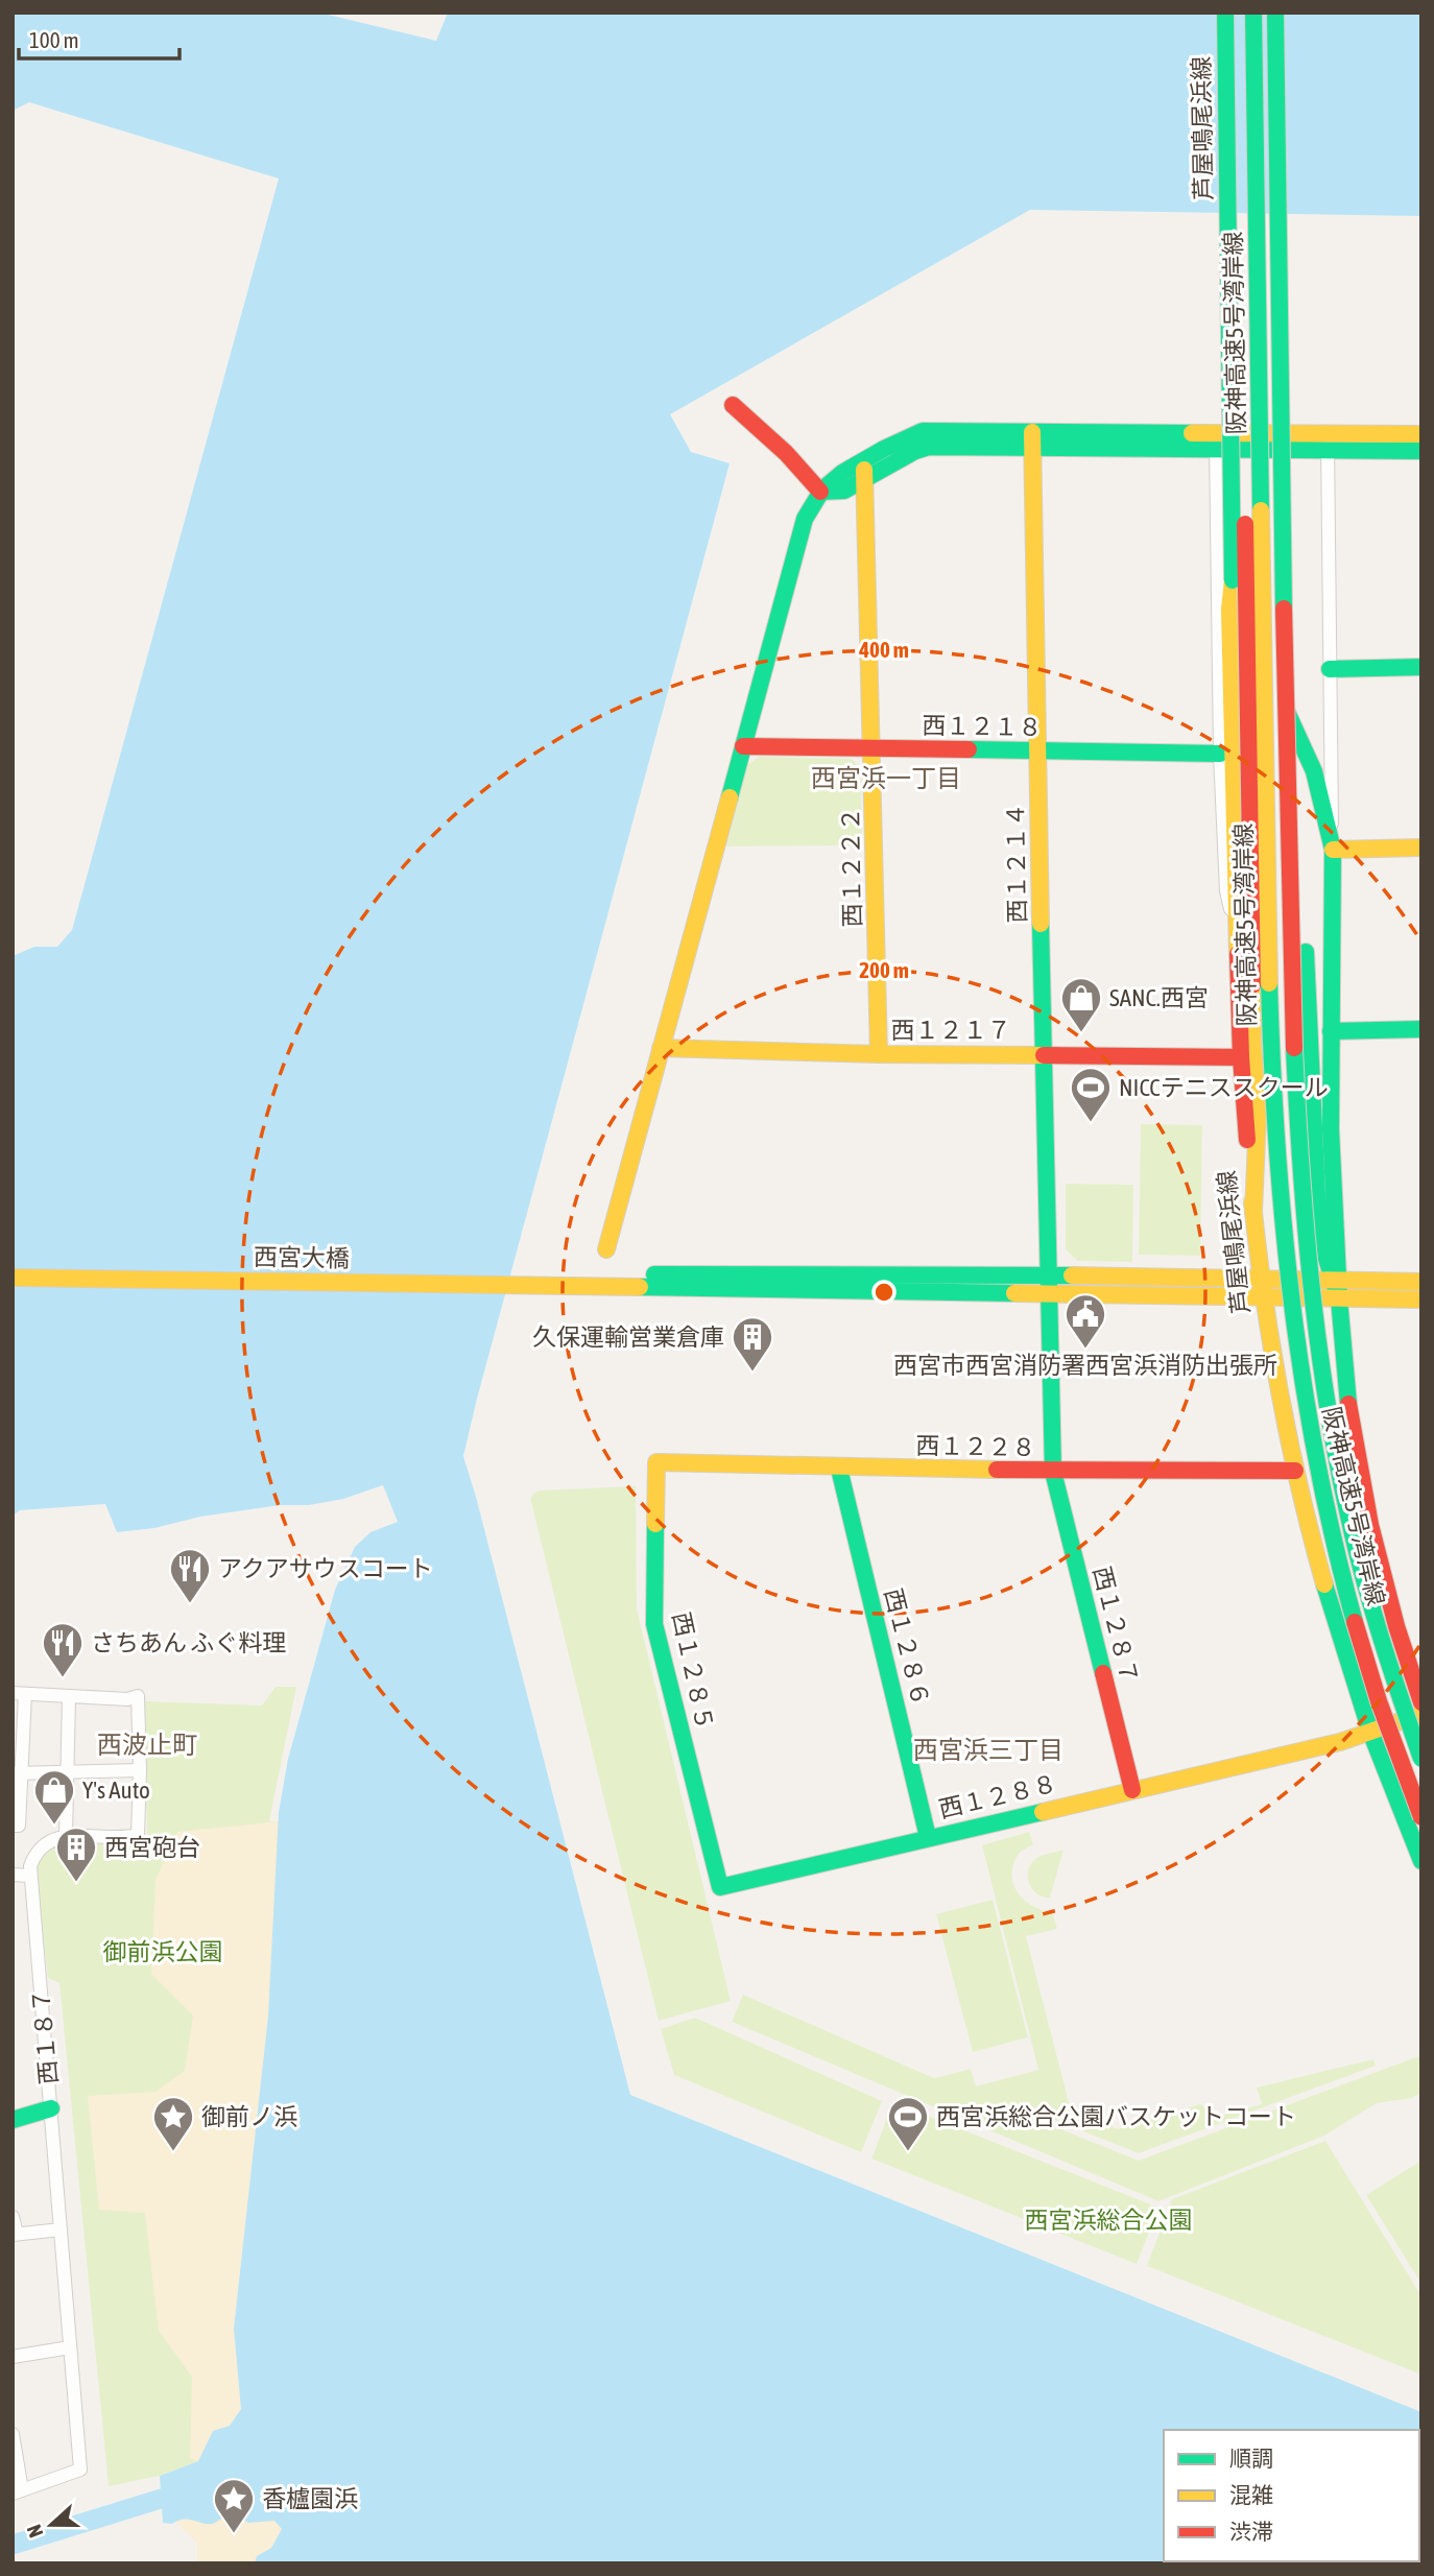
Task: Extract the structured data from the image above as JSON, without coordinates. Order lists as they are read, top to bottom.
{
  "streets": {
    "main road": [
      "芦屋鳴尾浜線",
      "阪神高速5号湾岸線",
      "西１２１８",
      "西１２１４",
      "西１２２２",
      "西１２１７",
      "西宮大橋",
      "西１２２８",
      "西１２８７",
      "西１２８６",
      "西１２８５",
      "西１２８８"
    ],
    "street": ["西１８７"]
  },
  "crossings": [
    ["芦屋鳴尾浜線", "西１２１７"],
    ["芦屋鳴尾浜線", "西１２２８"],
    ["芦屋鳴尾浜線", "西１２８８"],
    ["西１２１８", "西１２１４"],
    ["西１２１８", "西１２２２"],
    ["西１２１４", "西１２１７"],
    ["西１２１４", "西１２８７"],
    ["西１２２２", "西１２１７"],
    ["西１２２８", "西１２８７"],
    ["西１２２８", "西１２８６"],
    ["西１２２８", "西１２８５"],
    ["西１２８７", "西１２８８"],
    ["西１２８６", "西１２８８"],
    ["西１２８５", "西１２８８"]
  ],
  "districts": ["西宮浜一丁目", "西波止町", "西宮浜三丁目"],
  "parks": ["御前浜公園", "西宮浜総合公園"],
  "places": {
    "shop": ["SANC.西宮", "Y's Auto"],
    "sports": ["NICCテニススクール", "西宮浜総合公園バスケットコート"],
    "public building": ["西宮市西宮消防署西宮浜消防出張所"],
    "building": ["久保運輸営業倉庫", "西宮砲台"],
    "restaurant": ["アクアサウスコート", "さちあん ふぐ料理"],
    "place": ["御前ノ浜", "香櫨園浜"]
  },
  "legend": ["順調", "混雑", "渋滞"],
  "scale_bar": "100 m",
  "north": "left",
  "rings": ["400 m", "200 m"]
}
